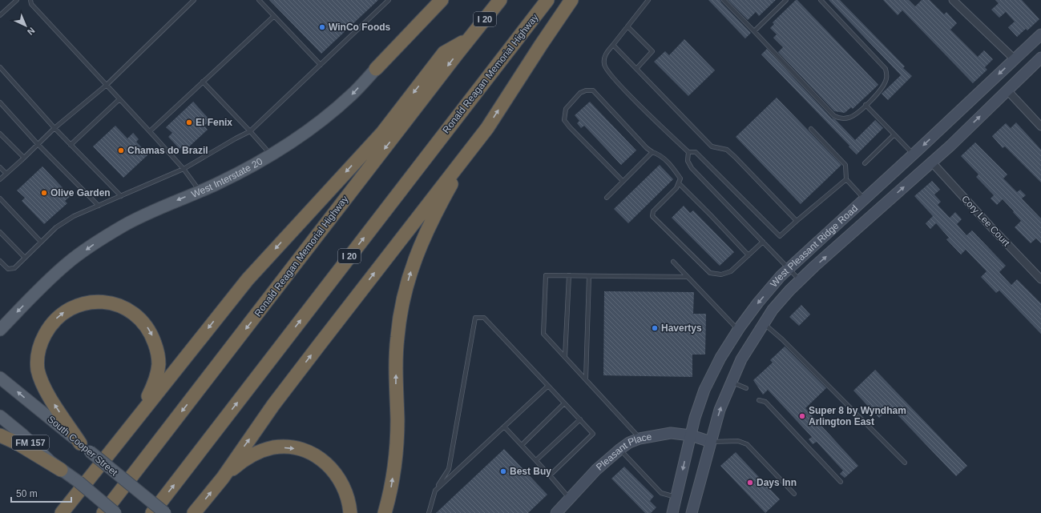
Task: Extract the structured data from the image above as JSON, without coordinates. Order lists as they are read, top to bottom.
{
  "streets": {
    "highway": ["I 20", "Ronald Reagan Memorial Highway"],
    "main road": ["West Interstate 20", "FM 157", "South Cooper Street"],
    "street": ["Cory Lee Court", "West Pleasant Ridge Road", "Pleasant Place"]
  },
  "crossings": [
    ["Cory Lee Court", "West Pleasant Ridge Road"],
    ["West Pleasant Ridge Road", "Pleasant Place"]
  ],
  "one_way": ["West Interstate 20"],
  "places": [
    "WinCo Foods",
    "El Fenix",
    "Chamas do Brazil",
    "Olive Garden",
    "Havertys",
    "Super 8 by Wyndham Arlington East",
    "Best Buy",
    "Days Inn"
  ],
  "scale_bar": "50 m",
  "north": "bottom right"
}
